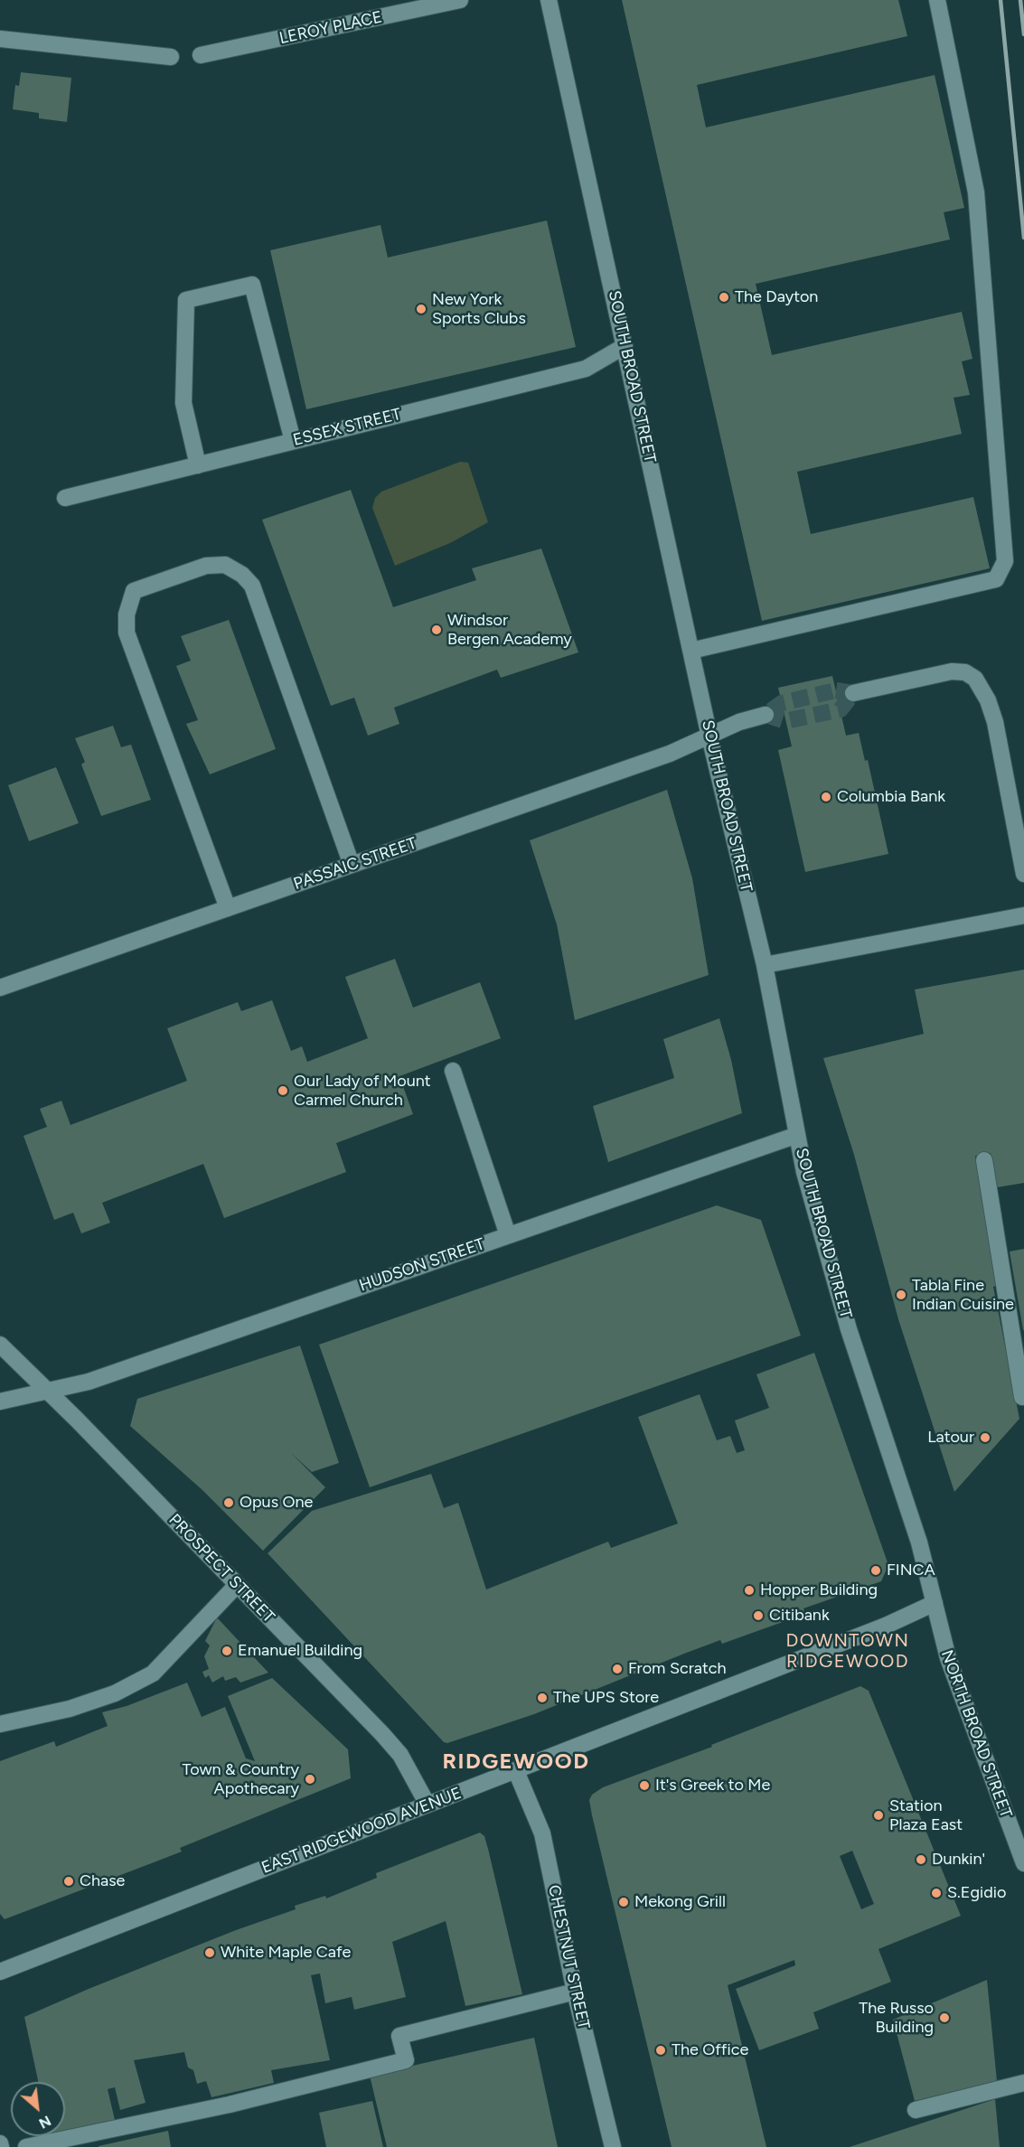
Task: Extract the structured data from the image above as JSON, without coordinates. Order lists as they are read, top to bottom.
{
  "streets": {
    "street": [
      "LEROY PLACE",
      "SOUTH BROAD STREET",
      "ESSEX STREET",
      "PASSAIC STREET",
      "HUDSON STREET",
      "PROSPECT STREET",
      "NORTH BROAD STREET",
      "EAST RIDGEWOOD AVENUE",
      "CHESTNUT STREET"
    ]
  },
  "crossings": [
    ["SOUTH BROAD STREET", "ESSEX STREET"],
    ["SOUTH BROAD STREET", "PASSAIC STREET"],
    ["SOUTH BROAD STREET", "HUDSON STREET"],
    ["SOUTH BROAD STREET", "NORTH BROAD STREET"],
    ["SOUTH BROAD STREET", "EAST RIDGEWOOD AVENUE"],
    ["HUDSON STREET", "PROSPECT STREET"],
    ["PROSPECT STREET", "EAST RIDGEWOOD AVENUE"],
    ["NORTH BROAD STREET", "EAST RIDGEWOOD AVENUE"],
    ["EAST RIDGEWOOD AVENUE", "CHESTNUT STREET"]
  ],
  "districts": ["DOWNTOWN RIDGEWOOD", "RIDGEWOOD"],
  "places": [
    "The Dayton",
    "New York Sports Clubs",
    "Windsor Bergen Academy",
    "Columbia Bank",
    "Our Lady of Mount Carmel Church",
    "Tabla Fine Indian Cuisine",
    "Latour",
    "Opus One",
    "FINCA",
    "Hopper Building",
    "Citibank",
    "Emanuel Building",
    "From Scratch",
    "The UPS Store",
    "Town & Country Apothecary",
    "It's Greek to Me",
    "Station Plaza East",
    "Dunkin'",
    "Chase",
    "S.Egidio",
    "Mekong Grill",
    "White Maple Cafe",
    "The Russo Building",
    "The Office"
  ],
  "north": "bottom right"
}
